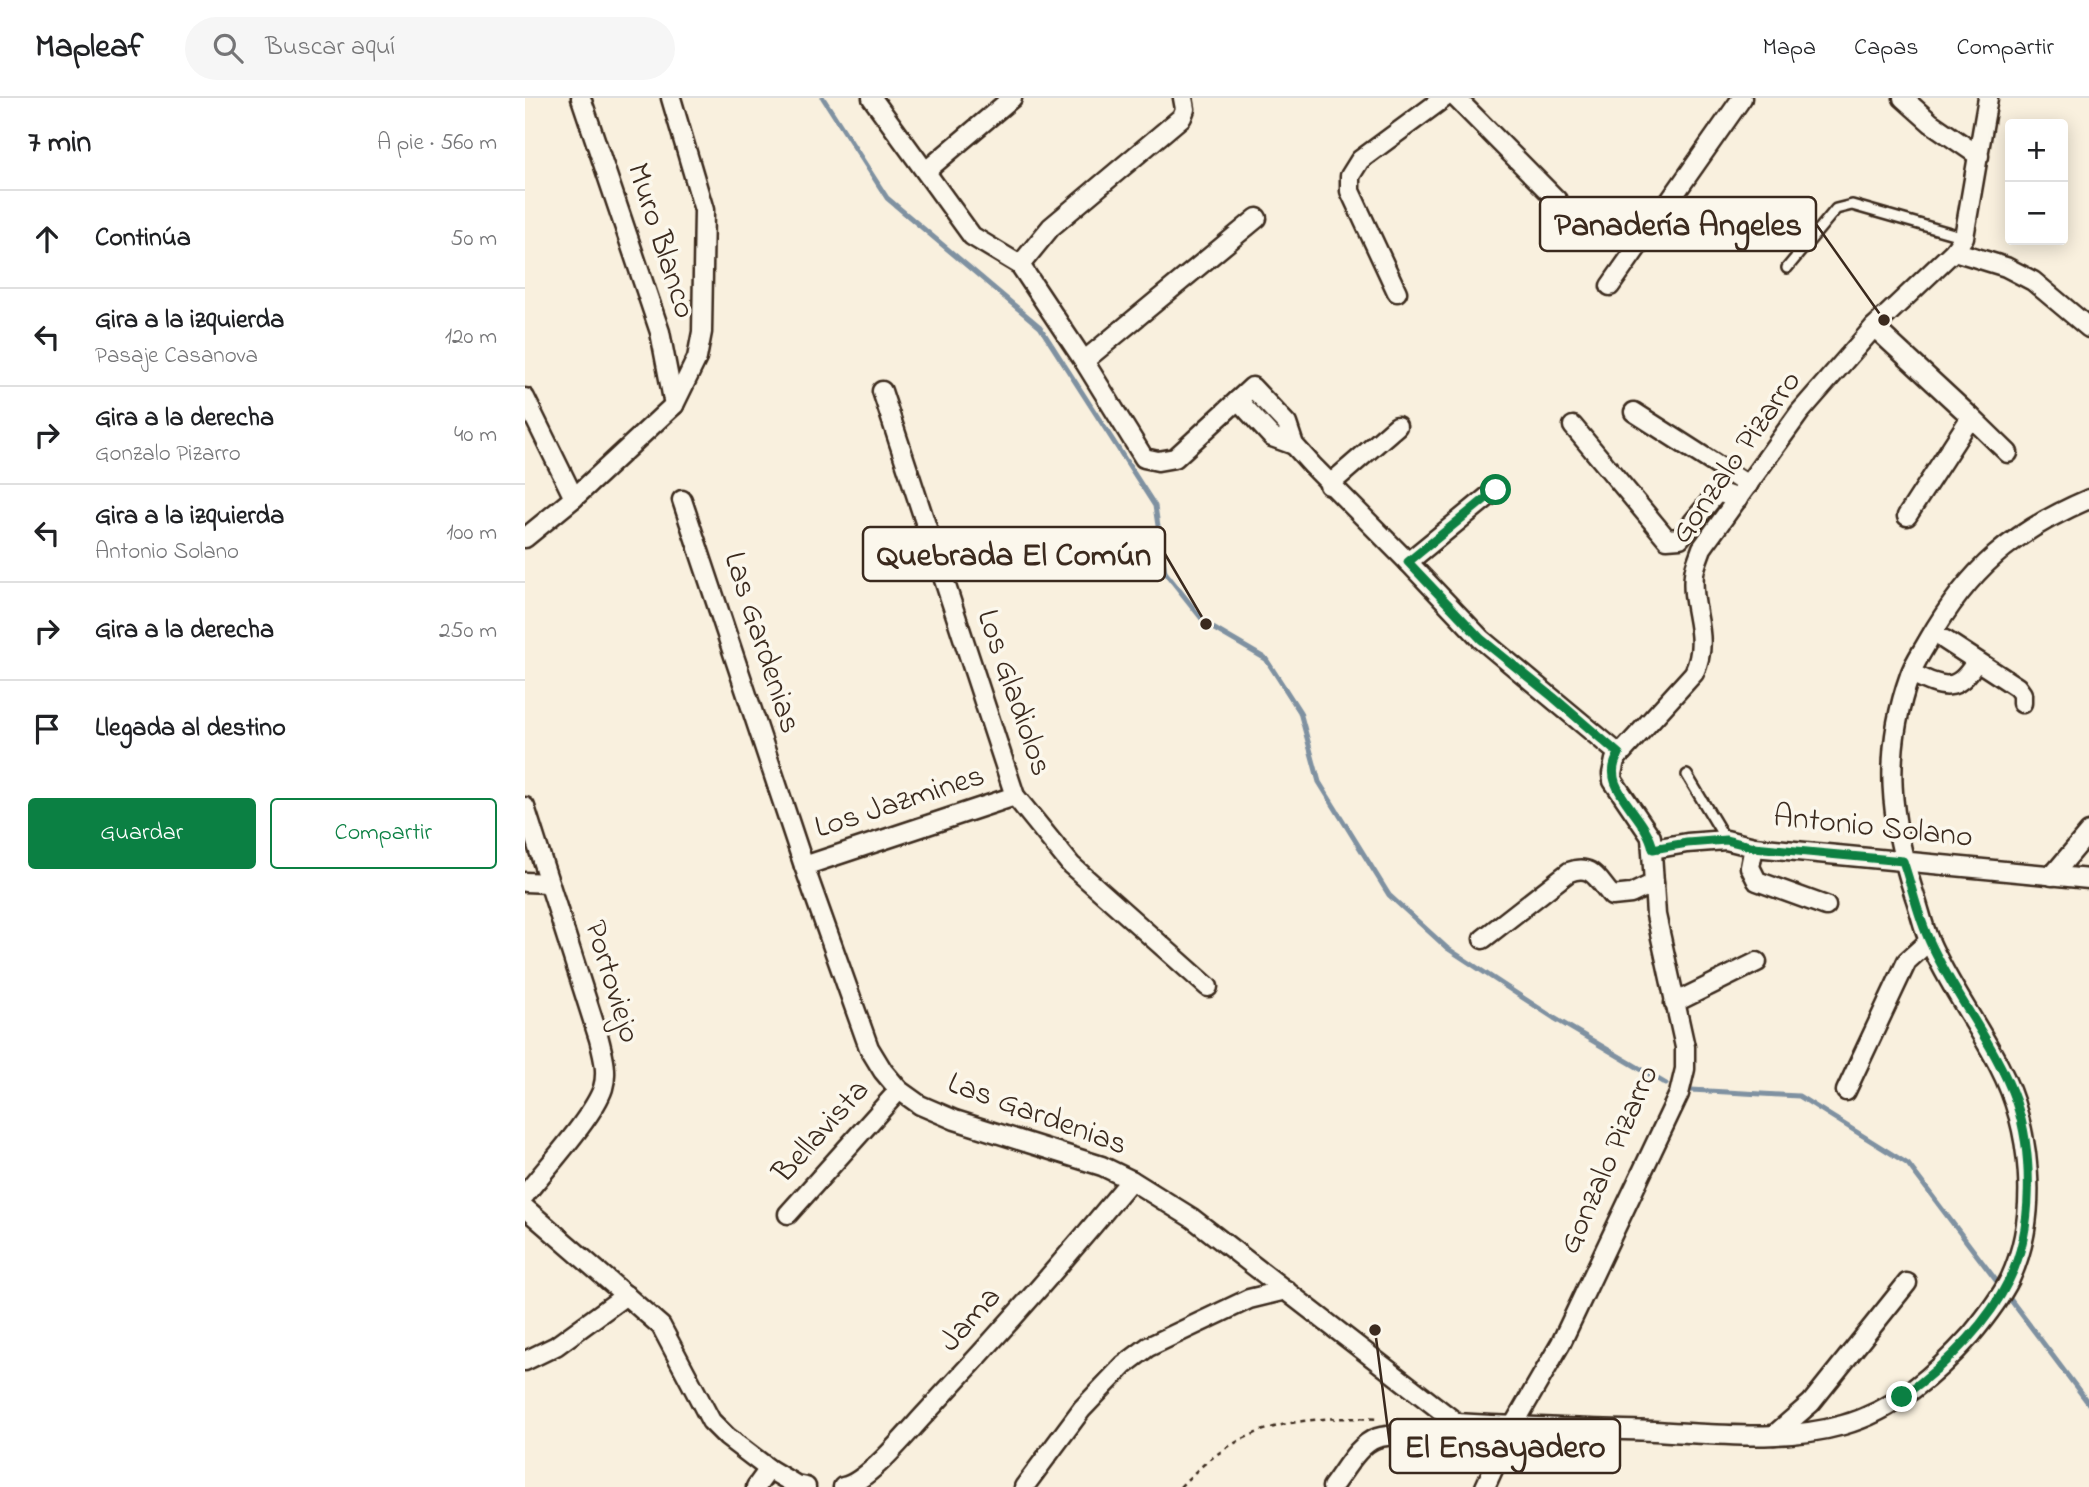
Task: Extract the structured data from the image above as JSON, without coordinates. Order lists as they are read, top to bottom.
{
  "streets": {
    "street": [
      "Muro Blanco",
      "Gonzalo Pizarro",
      "Las Gardenias",
      "Los Gladiolos",
      "Los Jazmines",
      "Antonio Solano",
      "Portoviejo",
      "Bellavista",
      "Jama"
    ]
  },
  "crossings": [
    ["Gonzalo Pizarro", "Antonio Solano"],
    ["Las Gardenias", "Los Jazmines"],
    ["Las Gardenias", "Bellavista"],
    ["Las Gardenias", "Jama"],
    ["Los Gladiolos", "Los Jazmines"]
  ],
  "places": ["Panadería Angeles", "Quebrada El Común", "El Ensayadero"],
  "page": {
    "header": "Mapleaf",
    "search": "Buscar aquí",
    "nav": ["Mapa", "Capas", "Compartir"],
    "heading": ["7 min", "A pie · 560 m"],
    "map_buttons": ["+", "−"],
    "list": [
      ["Continúa", "50 m"],
      ["Gira a la izquierda", "Pasaje Casanova", "120 m"],
      ["Gira a la derecha", "Gonzalo Pizarro", "40 m"],
      ["Gira a la izquierda", "Antonio Solano", "100 m"],
      ["Gira a la derecha", "250 m"],
      "Llegada al destino"
    ],
    "buttons": ["Guardar", "Compartir"]
  }
}
